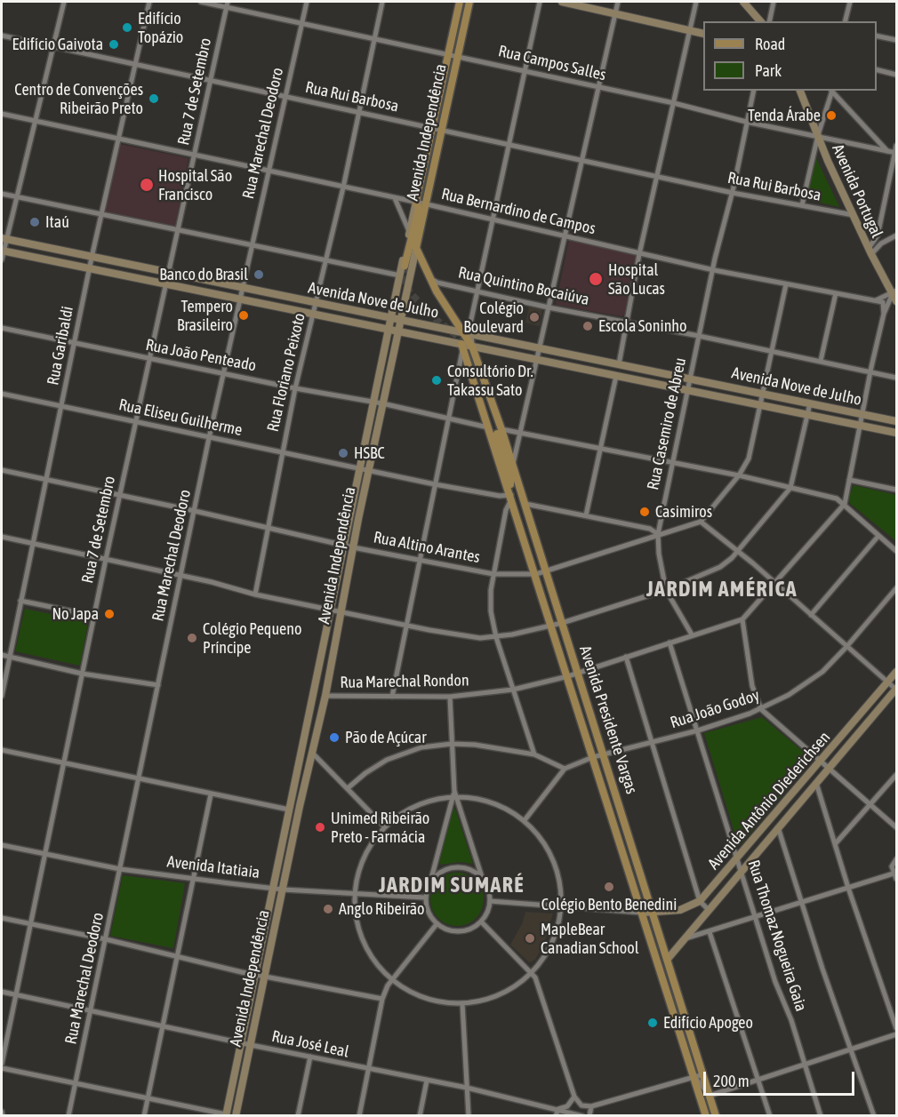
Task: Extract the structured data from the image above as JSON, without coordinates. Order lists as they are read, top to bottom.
{
  "streets": {
    "main road": [
      "Avenida Independência",
      "Avenida Portugal",
      "Avenida Nove de Julho",
      "Avenida Presidente Vargas",
      "Avenida Antônio Diederichsen"
    ],
    "street": [
      "Rua Campos Salles",
      "Rua 7 de Setembro",
      "Rua Rui Barbosa",
      "Rua Marechal Deodoro",
      "Rua Bernardino de Campos",
      "Rua Quintino Bocaiúva",
      "Rua Garibaldi",
      "Rua João Penteado",
      "Rua Floriano Peixoto",
      "Rua Eliseu Guilherme",
      "Rua Casemiro de Abreu",
      "Rua Altino Arantes",
      "Rua Marechal Rondon",
      "Rua João Godoy",
      "Avenida Itatiaia",
      "Rua Thomaz Nogueira Gaia",
      "Rua José Leal"
    ]
  },
  "crossings": [
    ["Rua Campos Salles", "Rua 7 de Setembro"],
    ["Rua Campos Salles", "Avenida Independência"],
    ["Rua Campos Salles", "Rua Marechal Deodoro"],
    ["Rua Campos Salles", "Avenida Portugal"],
    ["Rua Campos Salles", "Rua Floriano Peixoto"],
    ["Rua Campos Salles", "Rua Casemiro de Abreu"],
    ["Rua 7 de Setembro", "Rua Rui Barbosa"],
    ["Rua 7 de Setembro", "Rua Bernardino de Campos"],
    ["Rua 7 de Setembro", "Avenida Nove de Julho"],
    ["Rua 7 de Setembro", "Rua João Penteado"],
    ["Rua 7 de Setembro", "Rua Eliseu Guilherme"],
    ["Rua 7 de Setembro", "Rua Altino Arantes"],
    ["Rua 7 de Setembro", "Avenida Itatiaia"],
    ["Rua 7 de Setembro", "Rua José Leal"],
    ["Rua Rui Barbosa", "Avenida Independência"],
    ["Rua Rui Barbosa", "Rua Marechal Deodoro"],
    ["Rua Rui Barbosa", "Avenida Portugal"],
    ["Rua Rui Barbosa", "Rua Garibaldi"],
    ["Rua Rui Barbosa", "Rua Floriano Peixoto"],
    ["Rua Rui Barbosa", "Rua Casemiro de Abreu"],
    ["Avenida Independência", "Rua Bernardino de Campos"],
    ["Avenida Independência", "Avenida Nove de Julho"],
    ["Avenida Independência", "Rua João Penteado"],
    ["Avenida Independência", "Rua Eliseu Guilherme"],
    ["Avenida Independência", "Rua Altino Arantes"],
    ["Avenida Independência", "Rua Marechal Rondon"],
    ["Avenida Independência", "Avenida Itatiaia"],
    ["Avenida Independência", "Rua José Leal"],
    ["Rua Marechal Deodoro", "Rua Bernardino de Campos"],
    ["Rua Marechal Deodoro", "Avenida Nove de Julho"],
    ["Rua Marechal Deodoro", "Rua João Penteado"],
    ["Rua Marechal Deodoro", "Rua Eliseu Guilherme"],
    ["Rua Marechal Deodoro", "Rua Altino Arantes"],
    ["Rua Marechal Deodoro", "Avenida Itatiaia"],
    ["Rua Marechal Deodoro", "Rua José Leal"],
    ["Rua Bernardino de Campos", "Rua Garibaldi"],
    ["Rua Bernardino de Campos", "Rua Floriano Peixoto"],
    ["Rua Bernardino de Campos", "Rua Casemiro de Abreu"],
    ["Rua Quintino Bocaiúva", "Rua Casemiro de Abreu"],
    ["Rua Quintino Bocaiúva", "Avenida Presidente Vargas"],
    ["Avenida Nove de Julho", "Rua Garibaldi"],
    ["Avenida Nove de Julho", "Rua Floriano Peixoto"],
    ["Avenida Nove de Julho", "Rua Casemiro de Abreu"],
    ["Avenida Nove de Julho", "Avenida Presidente Vargas"],
    ["Rua Garibaldi", "Rua João Penteado"],
    ["Rua Garibaldi", "Rua Eliseu Guilherme"],
    ["Rua Garibaldi", "Rua Altino Arantes"],
    ["Rua João Penteado", "Rua Floriano Peixoto"],
    ["Rua João Penteado", "Avenida Presidente Vargas"],
    ["Rua Floriano Peixoto", "Rua Eliseu Guilherme"],
    ["Rua Floriano Peixoto", "Rua Altino Arantes"],
    ["Rua Eliseu Guilherme", "Avenida Presidente Vargas"],
    ["Rua Casemiro de Abreu", "Rua Altino Arantes"],
    ["Rua Casemiro de Abreu", "Rua Marechal Rondon"],
    ["Rua Altino Arantes", "Avenida Presidente Vargas"],
    ["Rua Marechal Rondon", "Avenida Presidente Vargas"],
    ["Rua Marechal Rondon", "Rua Thomaz Nogueira Gaia"],
    ["Rua João Godoy", "Avenida Presidente Vargas"],
    ["Rua João Godoy", "Rua Thomaz Nogueira Gaia"],
    ["Avenida Presidente Vargas", "Avenida Antônio Diederichsen"],
    ["Avenida Antônio Diederichsen", "Rua Thomaz Nogueira Gaia"]
  ],
  "districts": ["JARDIM AMÉRICA", "JARDIM SUMARÉ"],
  "places": [
    "Edifício Topázio",
    "Edifício Gaivota",
    "Centro de Convenções Ribeirão Preto",
    "Tenda Árabe",
    "Hospital São Francisco",
    "Itaú",
    "Banco do Brasil",
    "Hospital São Lucas",
    "Tempero Brasileiro",
    "Colégio Boulevard",
    "Escola Soninho",
    "Consultório Dr. Takassu Sato",
    "HSBC",
    "Casimiros",
    "No Japa",
    "Colégio Pequeno Príncipe",
    "Pão de Açúcar",
    "Unimed Ribeirão Preto - Farmácia",
    "Colégio Bento Benedini",
    "Anglo Ribeirão",
    "MapleBear Canadian School",
    "Edifício Apogeo"
  ],
  "legend": ["Road", "Park"],
  "scale_bar": "200 m"
}
